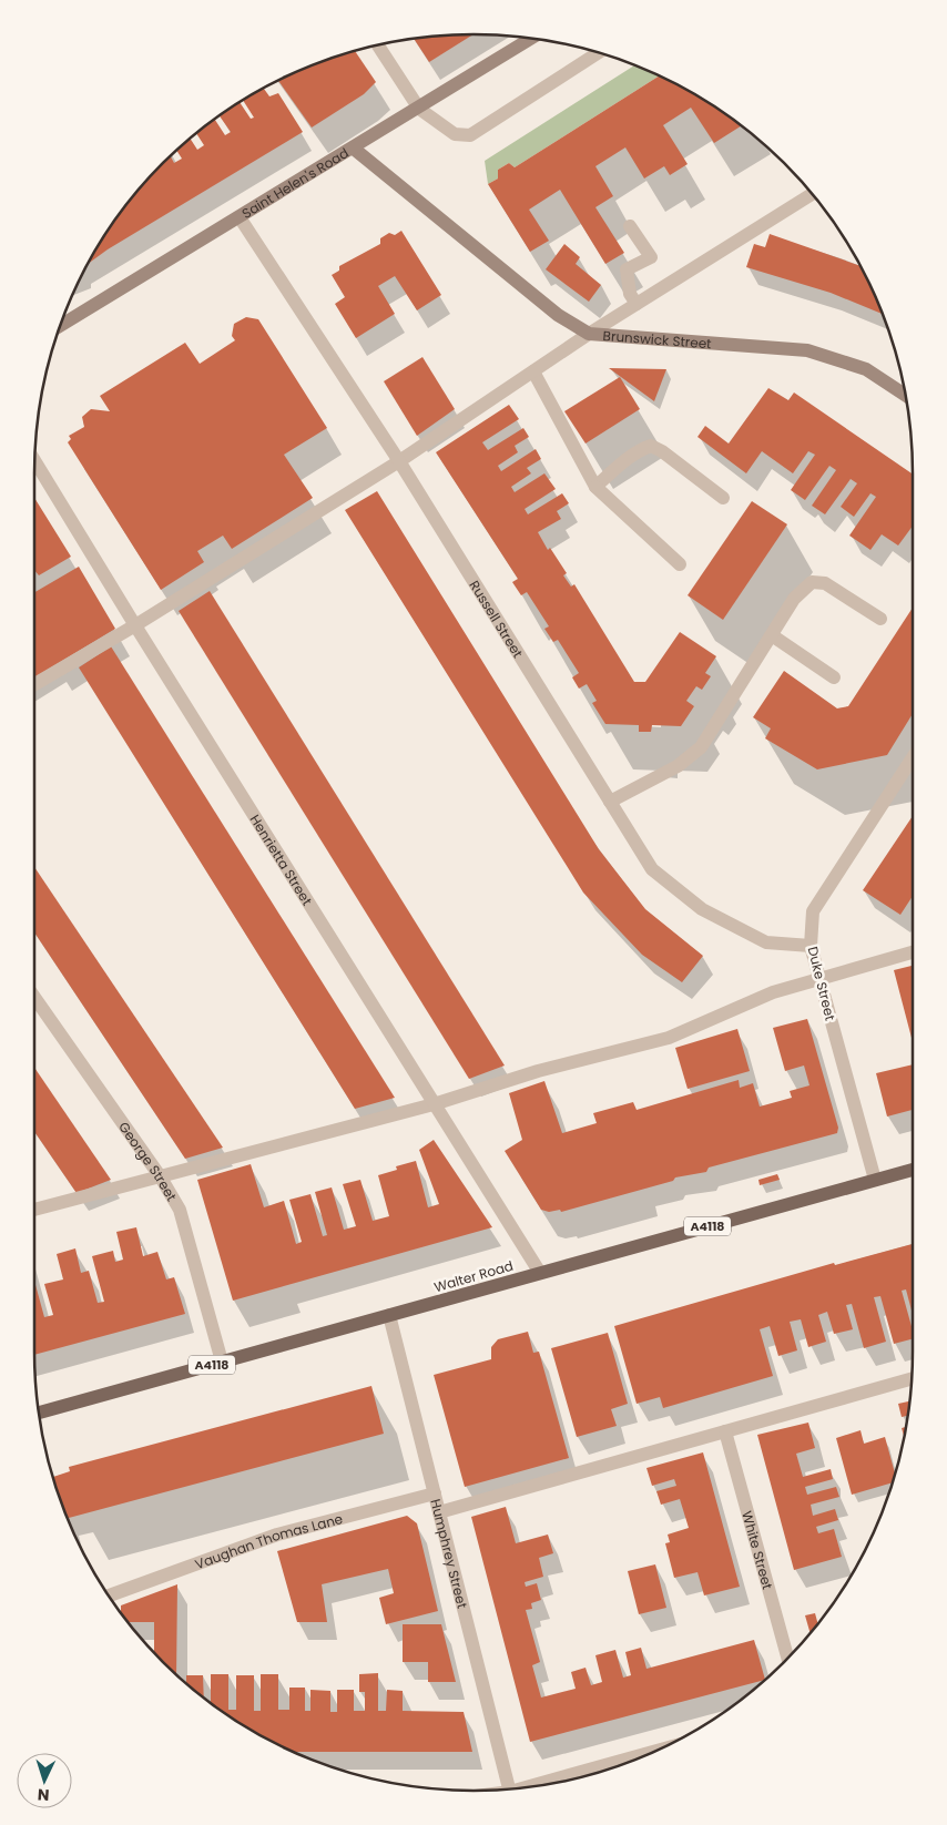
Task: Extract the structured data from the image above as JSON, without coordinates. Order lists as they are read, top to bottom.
{
  "streets": {
    "main road": ["A4118", "Walter Road"],
    "street": [
      "Saint Helen's Road",
      "Brunswick Street",
      "Russell Street",
      "Henrietta Street",
      "Duke Street",
      "George Street",
      "Vaughan Thomas Lane",
      "White Street",
      "Humphrey Street"
    ]
  },
  "crossings": [
    ["Saint Helen's Road", "Brunswick Street"],
    ["Saint Helen's Road", "Russell Street"],
    ["Russell Street", "Duke Street"],
    ["Henrietta Street", "Walter Road"],
    ["Duke Street", "Walter Road"],
    ["George Street", "Walter Road"],
    ["Walter Road", "Humphrey Street"],
    ["Vaughan Thomas Lane", "Humphrey Street"]
  ],
  "north": "bottom"
}
